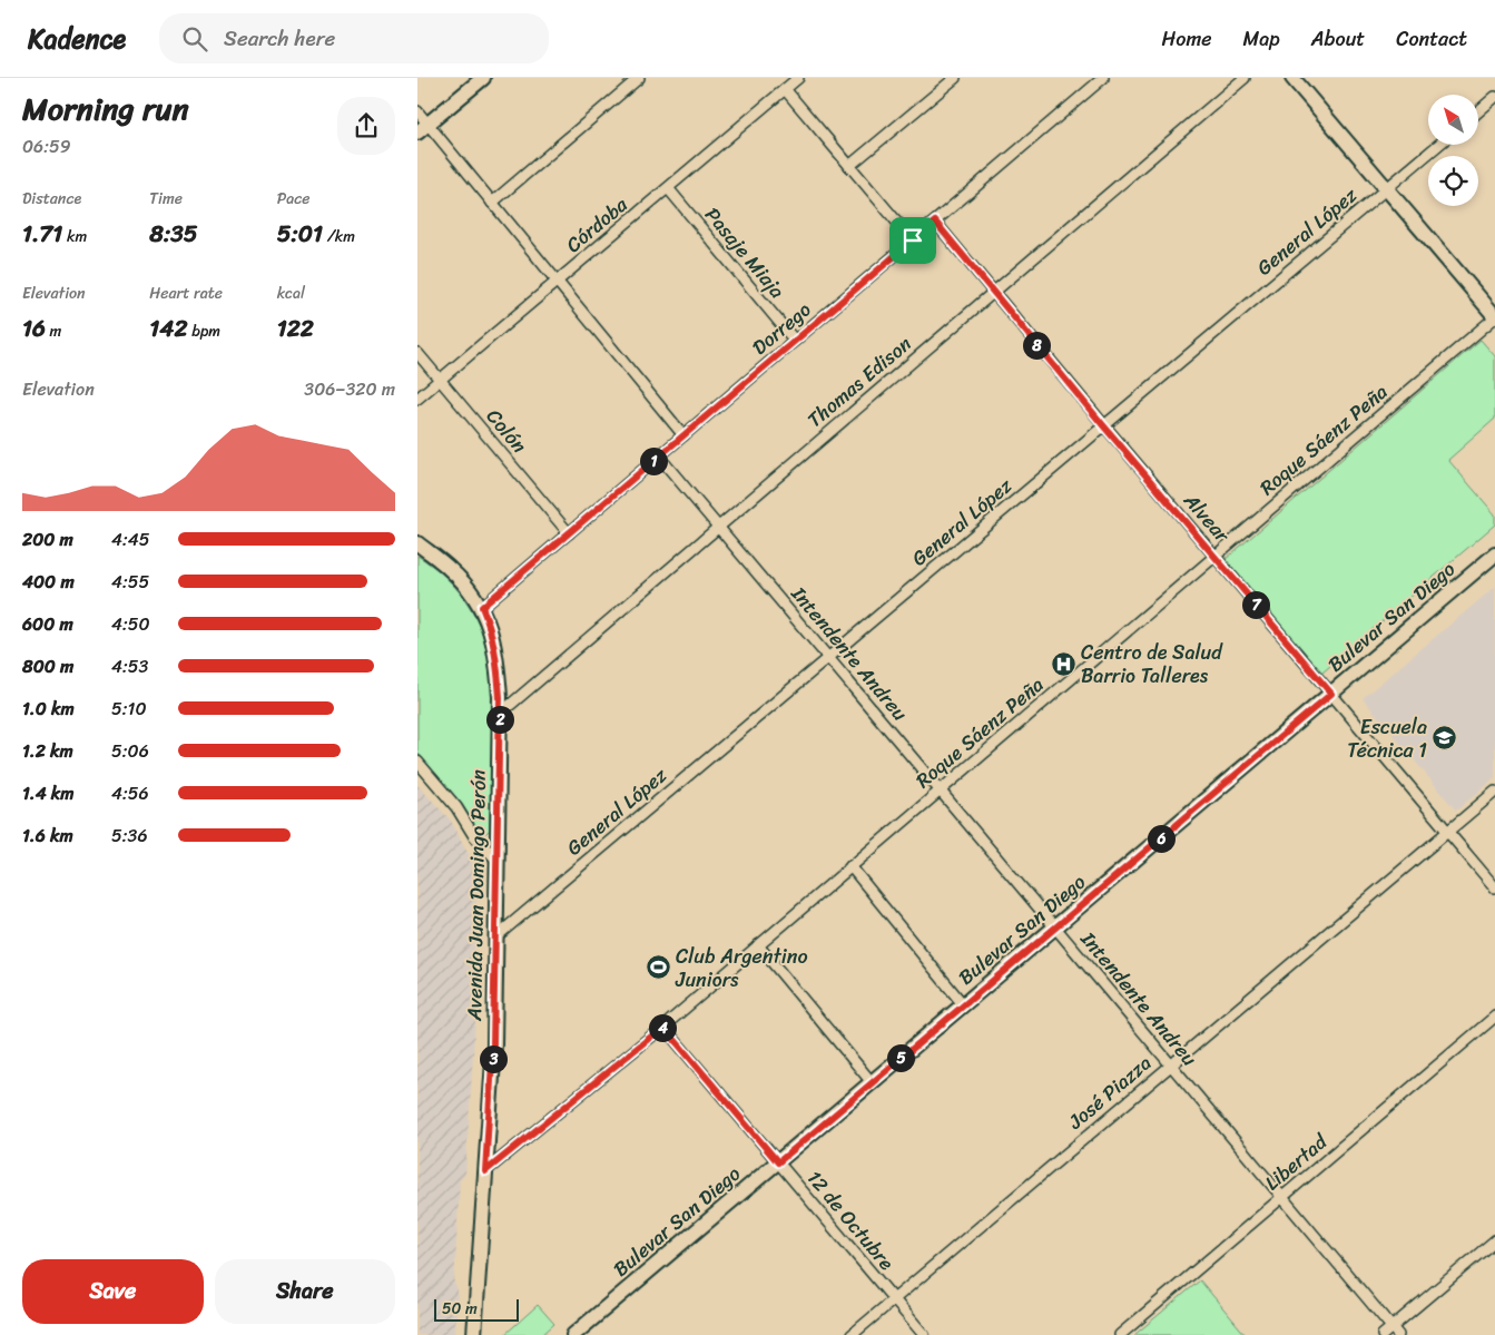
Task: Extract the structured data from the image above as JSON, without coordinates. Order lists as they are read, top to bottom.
{
  "streets": {
    "street": [
      "Córdoba",
      "General López",
      "Pasaje Miaja",
      "Dorrego",
      "Thomas Edison",
      "Colón",
      "Roque Sáenz Peña",
      "Alvear",
      "Bulevar San Diego",
      "Intendente Andreu",
      "Avenida Juan Domingo Perón",
      "José Piazza",
      "Libertad",
      "12 de Octubre"
    ]
  },
  "crossings": [
    ["Córdoba", "Pasaje Miaja"],
    ["Córdoba", "Colón"],
    ["General López", "Alvear"],
    ["General López", "Intendente Andreu"],
    ["General López", "Avenida Juan Domingo Perón"],
    ["Pasaje Miaja", "Dorrego"],
    ["Dorrego", "Colón"],
    ["Dorrego", "Alvear"],
    ["Dorrego", "Intendente Andreu"],
    ["Dorrego", "Avenida Juan Domingo Perón"],
    ["Thomas Edison", "Alvear"],
    ["Thomas Edison", "Intendente Andreu"],
    ["Thomas Edison", "Avenida Juan Domingo Perón"],
    ["Roque Sáenz Peña", "Alvear"],
    ["Roque Sáenz Peña", "Intendente Andreu"],
    ["Roque Sáenz Peña", "Avenida Juan Domingo Perón"],
    ["Roque Sáenz Peña", "12 de Octubre"],
    ["Alvear", "Bulevar San Diego"],
    ["Alvear", "José Piazza"],
    ["Bulevar San Diego", "Intendente Andreu"],
    ["Bulevar San Diego", "12 de Octubre"],
    ["Intendente Andreu", "José Piazza"],
    ["Intendente Andreu", "Libertad"],
    ["José Piazza", "12 de Octubre"]
  ],
  "places": {
    "hospital": ["Centro de Salud Barrio Talleres"],
    "school or university": ["Escuela Técnica 1"],
    "sports": ["Club Argentino Juniors"]
  },
  "scale_bar": "50 m",
  "north": "top left",
  "page": {
    "header": "Kadence",
    "search": "Search here",
    "nav": [
      "Home",
      "Map",
      "About",
      "Contact"
    ],
    "heading": ["Morning run", "06:59"],
    "stats": [
      ["Distance", "1.71 km"],
      ["Time", "8:35"],
      ["Pace", "5:01 /km"],
      ["Elevation", "16 m"],
      ["Heart rate", "142 bpm"],
      ["kcal", "122"]
    ],
    "pins": [
      "8",
      "1",
      "7",
      "2",
      "6",
      "4",
      "5",
      "3"
    ],
    "chart": ["Elevation", "306–320 m"],
    "list": [
      {
        "name": "200 m",
        "note": "4:45"
      },
      {
        "name": "400 m",
        "note": "4:55"
      },
      {
        "name": "600 m",
        "note": "4:50"
      },
      {
        "name": "800 m",
        "note": "4:53"
      },
      {
        "name": "1.0 km",
        "note": "5:10"
      },
      {
        "name": "1.2 km",
        "note": "5:06"
      },
      {
        "name": "1.4 km",
        "note": "4:56"
      },
      {
        "name": "1.6 km",
        "note": "5:36"
      }
    ],
    "buttons": ["Save", "Share"],
    "scale": "50 m"
  }
}
